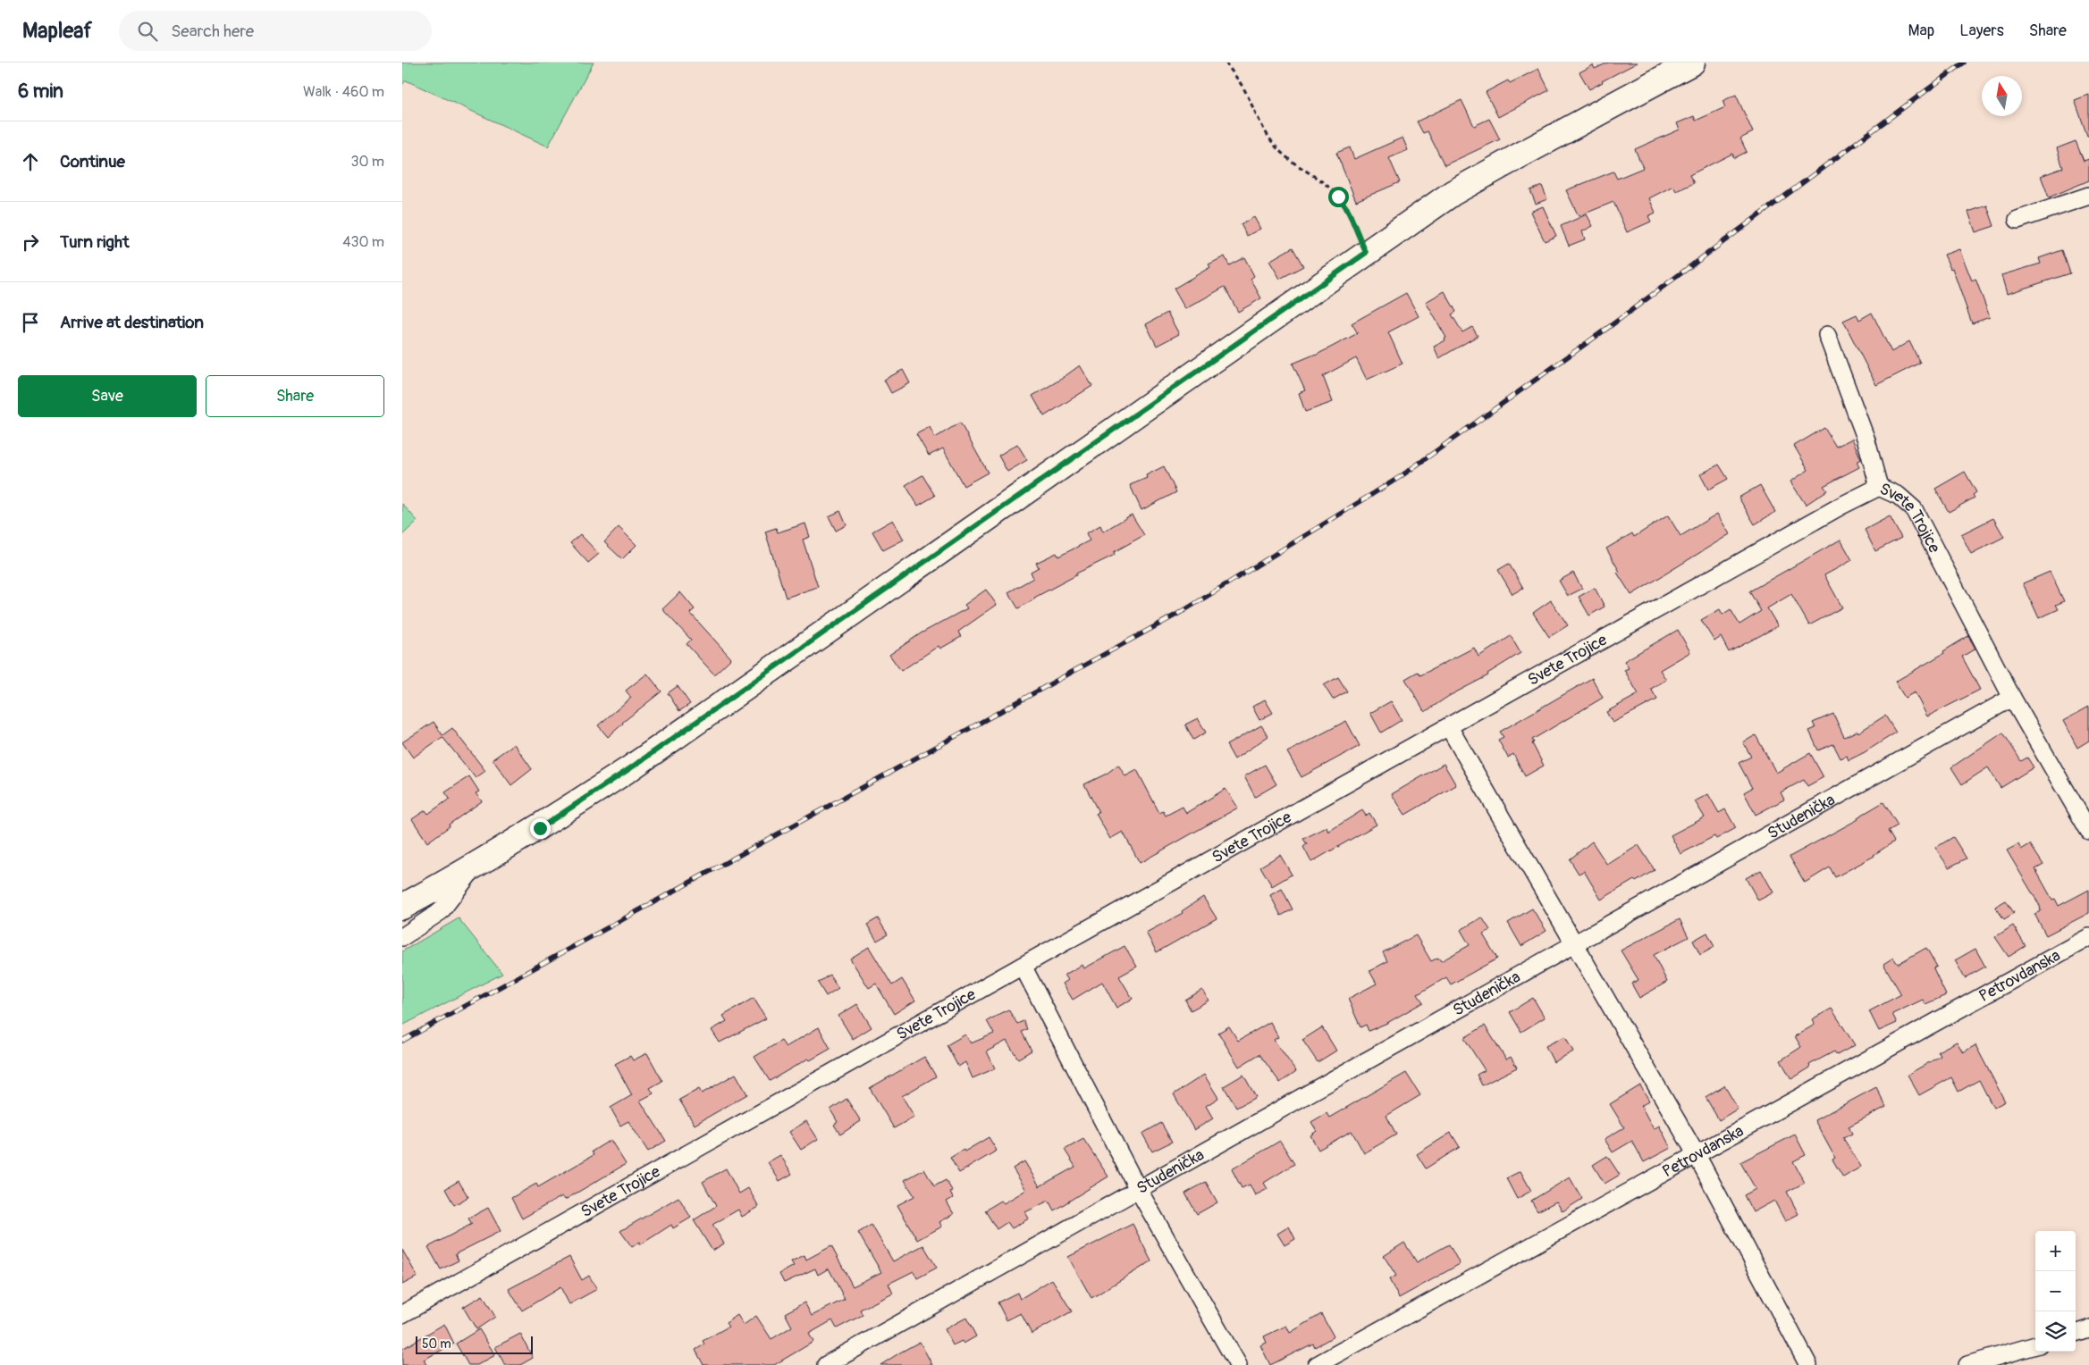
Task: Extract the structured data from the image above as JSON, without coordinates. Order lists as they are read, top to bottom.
{
  "streets": {
    "street": ["Svete Trojice", "Studenička", "Petrovdanska"]
  },
  "crossings": [
    ["Svete Trojice", "Studenička"]
  ],
  "scale_bar": "50 m",
  "north": "top",
  "page": {
    "header": "Mapleaf",
    "search": "Search here",
    "nav": ["Map", "Layers", "Share"],
    "heading": ["6 min", "Walk · 460 m"],
    "list": [
      ["Continue", "30 m"],
      ["Turn right", "430 m"],
      "Arrive at destination"
    ],
    "buttons": ["Save", "Share"],
    "map_buttons": ["+", "−"],
    "scale": "50 m"
  }
}
